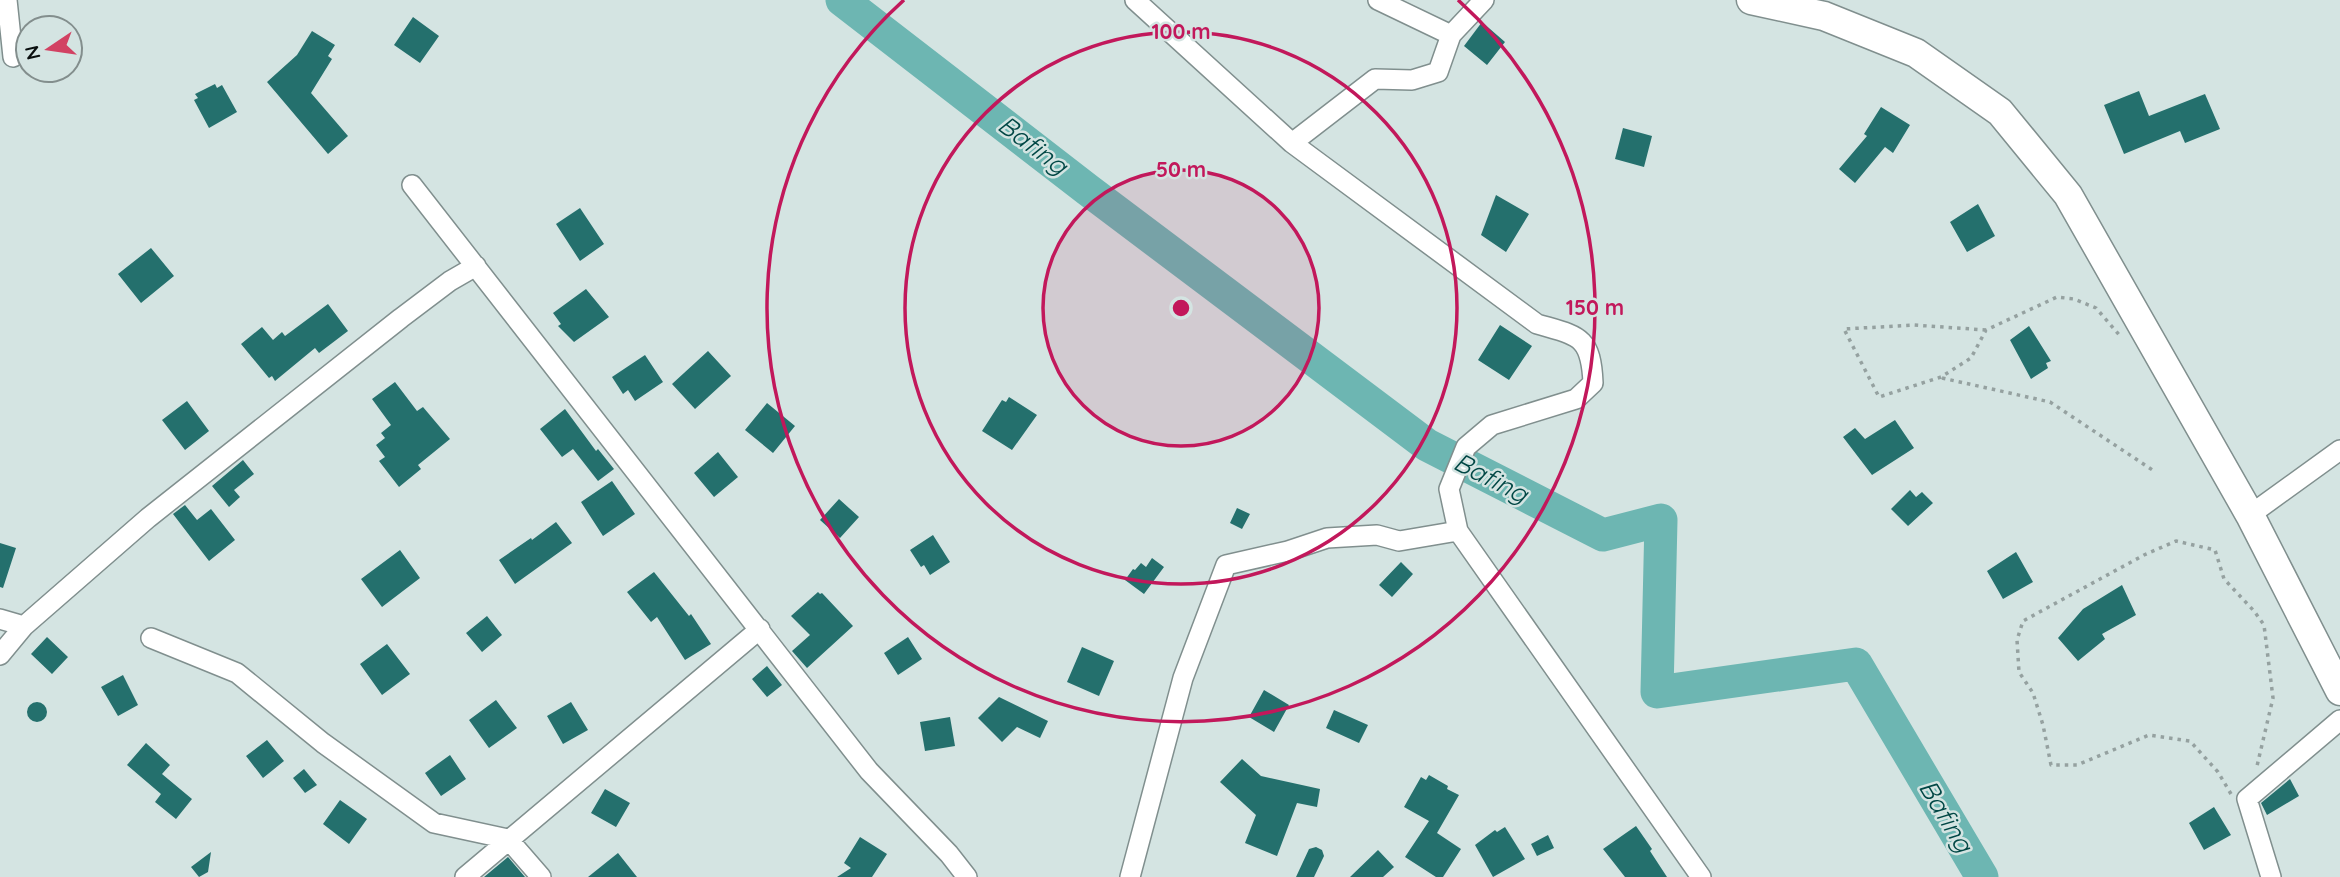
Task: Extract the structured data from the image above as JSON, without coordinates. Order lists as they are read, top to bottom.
{
  "water": ["Bafing"],
  "north": "left",
  "rings": ["100 m", "50 m", "150 m"]
}
